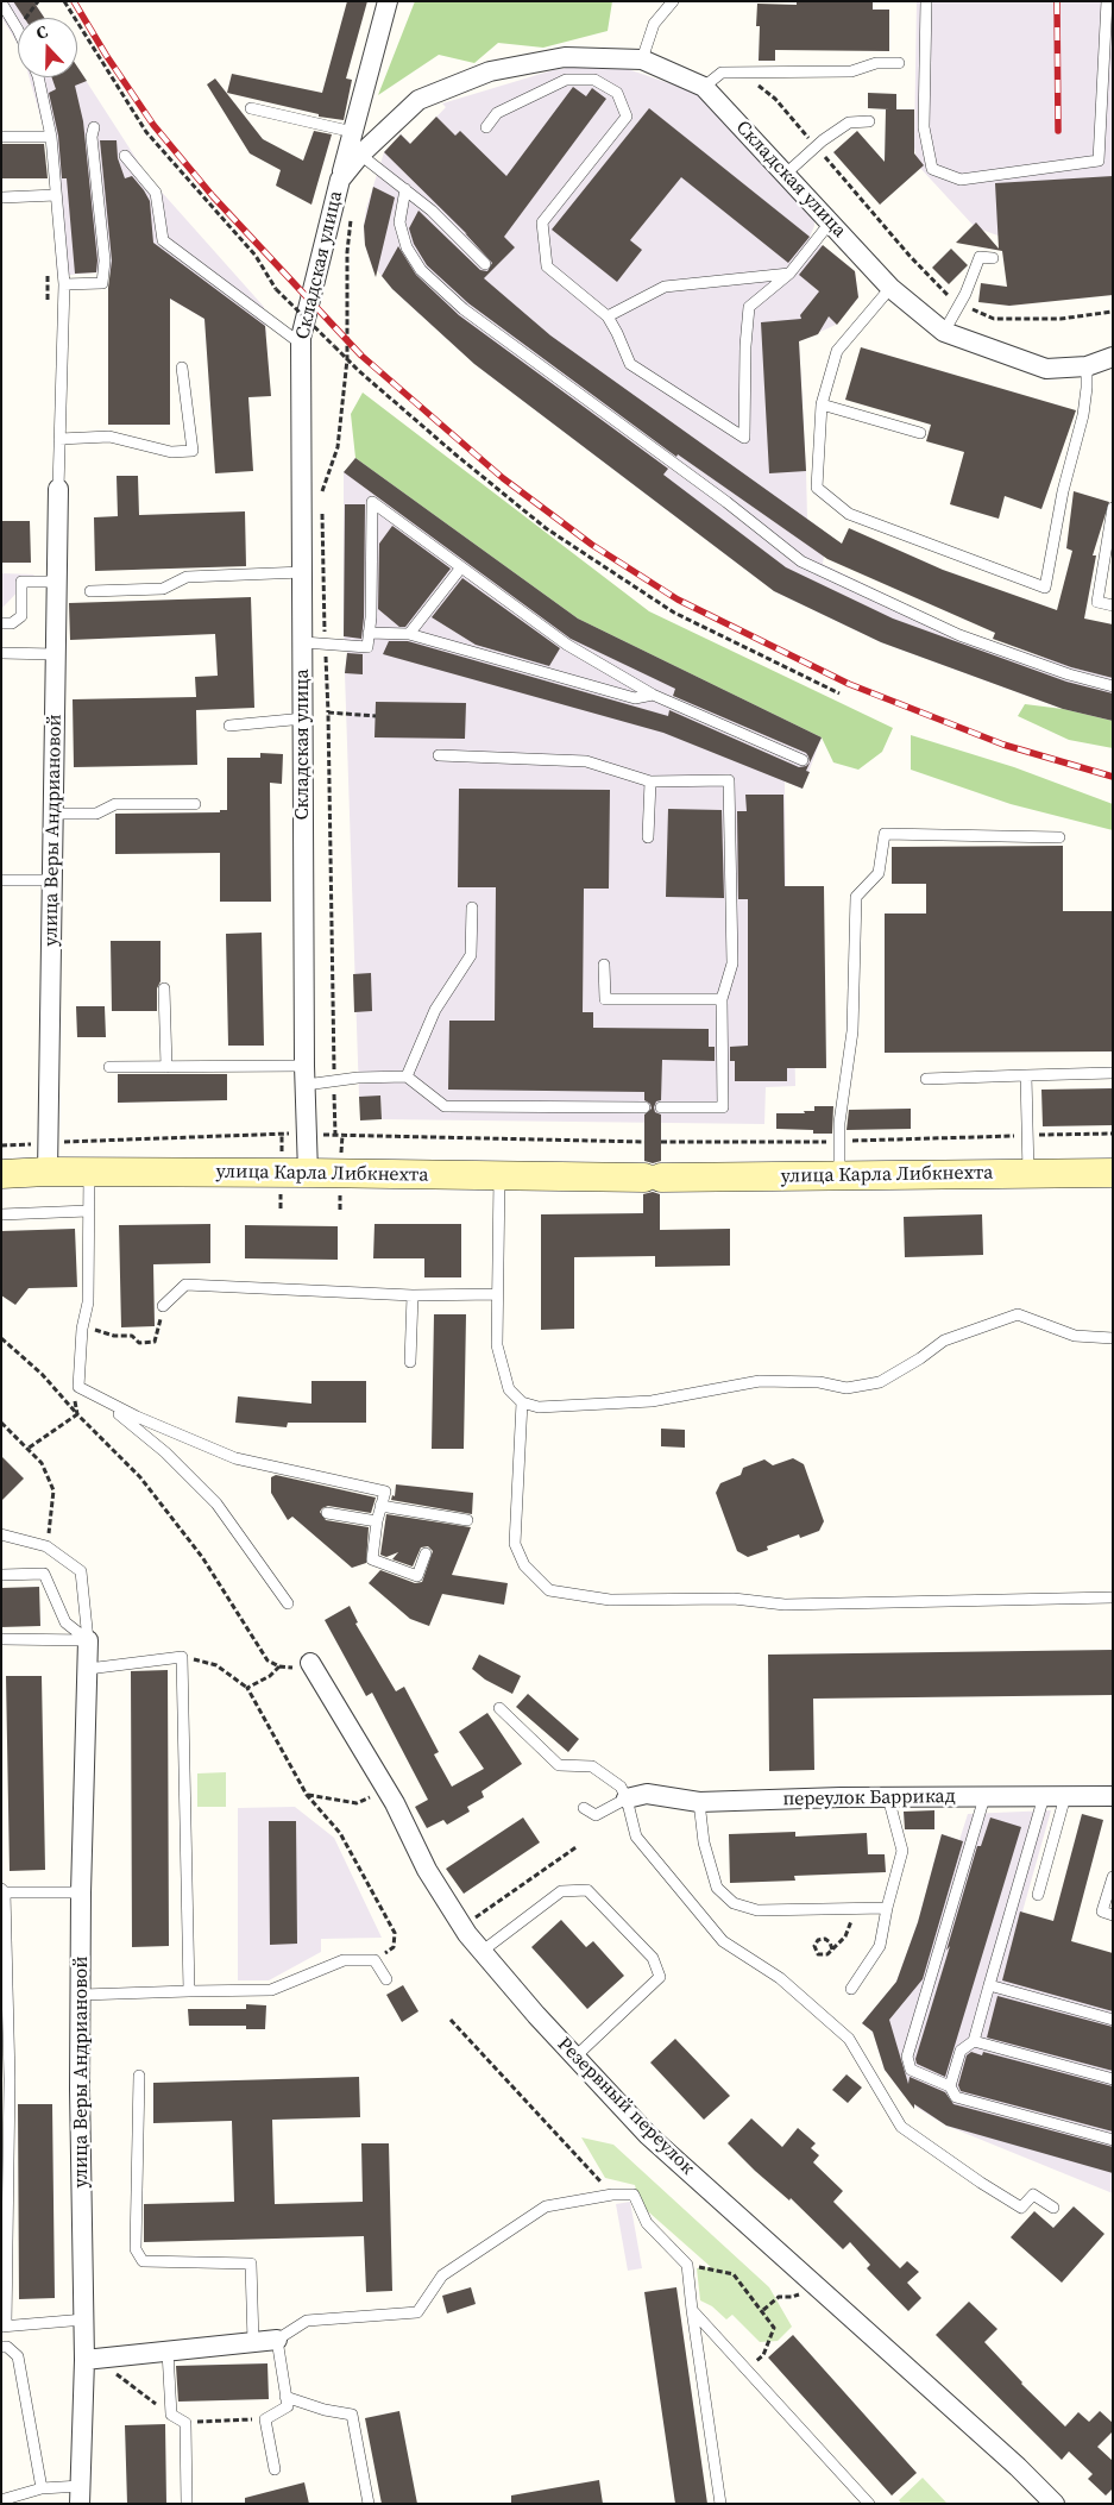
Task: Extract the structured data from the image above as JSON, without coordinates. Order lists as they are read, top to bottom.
{
  "streets": {
    "main road": ["улица Карла Либкнехта"],
    "street": [
      "Складская улица",
      "улица Веры Андриановой",
      "переулок Баррикад",
      "Резервный переулок"
    ]
  },
  "crossings": [
    ["Складская улица", "улица Карла Либкнехта"],
    ["улица Веры Андриановой", "улица Карла Либкнехта"]
  ],
  "north": "top"
}
